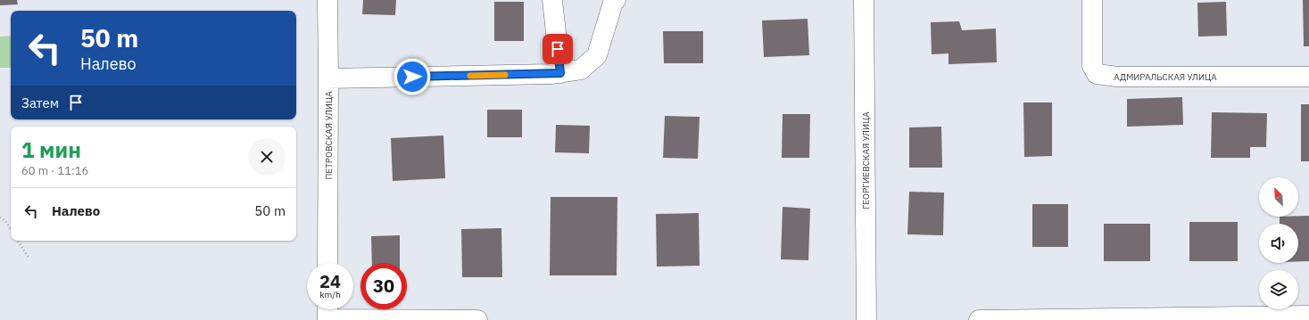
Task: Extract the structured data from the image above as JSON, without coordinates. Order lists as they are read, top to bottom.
{
  "streets": {
    "street": ["АДМИРАЛЬСКАЯ УЛИЦА", "ПЕТРОВСКАЯ УЛИЦА", "ГЕОРГИЕВСКАЯ УЛИЦА"]
  },
  "north": "top left",
  "page": {
    "turn": ["50 m", "Налево"],
    "then": "Затем",
    "heading": ["1 мин", "60 m · 11:16"],
    "list": [
      {
        "name": "Налево",
        "value": "50 m"
      }
    ],
    "speed": "24 km/h",
    "limit": "30"
  }
}
